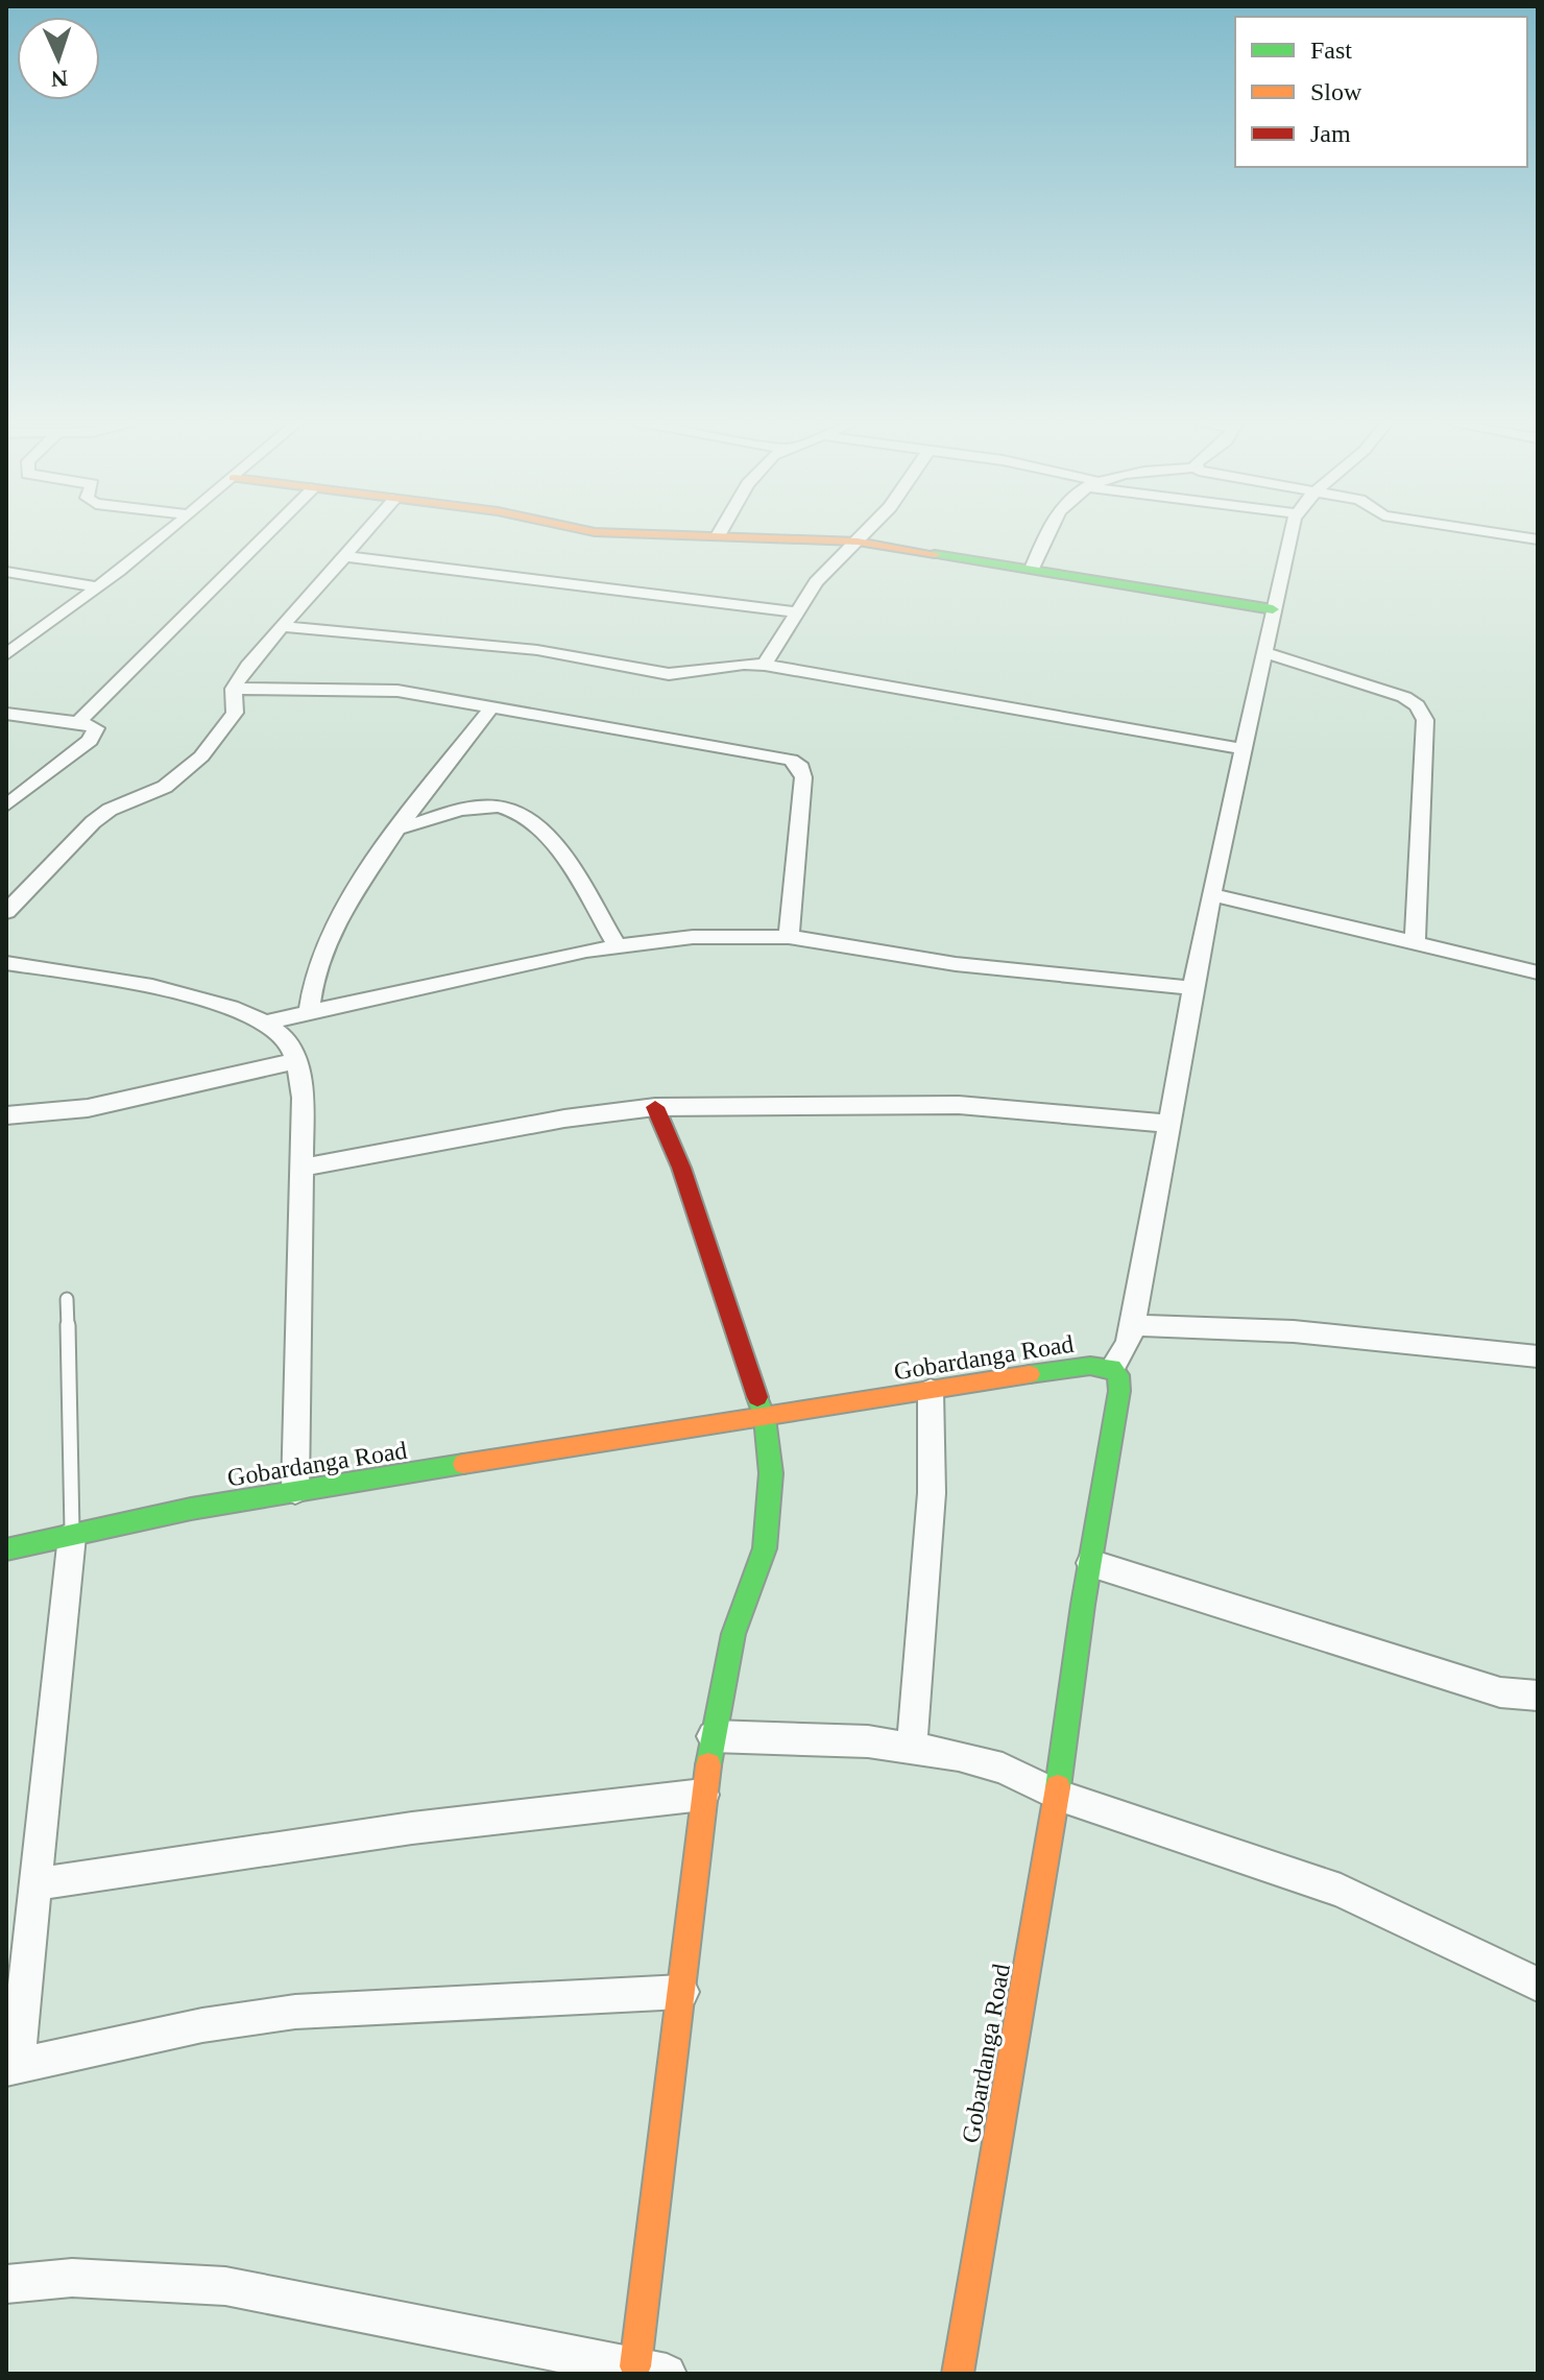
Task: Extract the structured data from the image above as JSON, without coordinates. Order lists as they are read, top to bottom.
{
  "streets": {
    "street": ["Gobardanga Road"]
  },
  "legend": ["Fast", "Slow", "Jam"],
  "north": "bottom"
}
